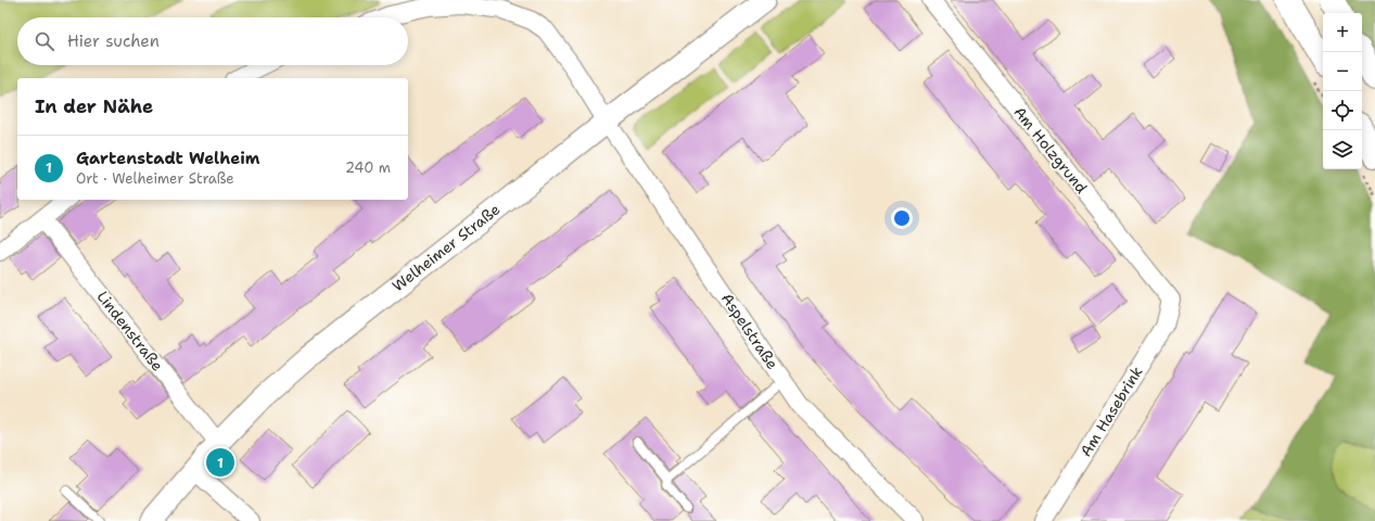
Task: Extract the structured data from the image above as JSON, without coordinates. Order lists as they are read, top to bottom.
{
  "streets": {
    "street": [
      "Am Holzgrund",
      "Welheimer Straße",
      "Lindenstraße",
      "Aspelstraße",
      "Am Hasebrink"
    ]
  },
  "crossings": [
    ["Am Holzgrund", "Am Hasebrink"],
    ["Welheimer Straße", "Lindenstraße"],
    ["Welheimer Straße", "Aspelstraße"]
  ],
  "page": {
    "map_buttons": ["+", "−"],
    "search": "Hier suchen",
    "heading": "In der Nähe",
    "list": [
      {
        "mark": "1",
        "name": "Gartenstadt Welheim",
        "note": "Ort · Welheimer Straße",
        "value": "240 m"
      }
    ],
    "pins": "1"
  }
}
